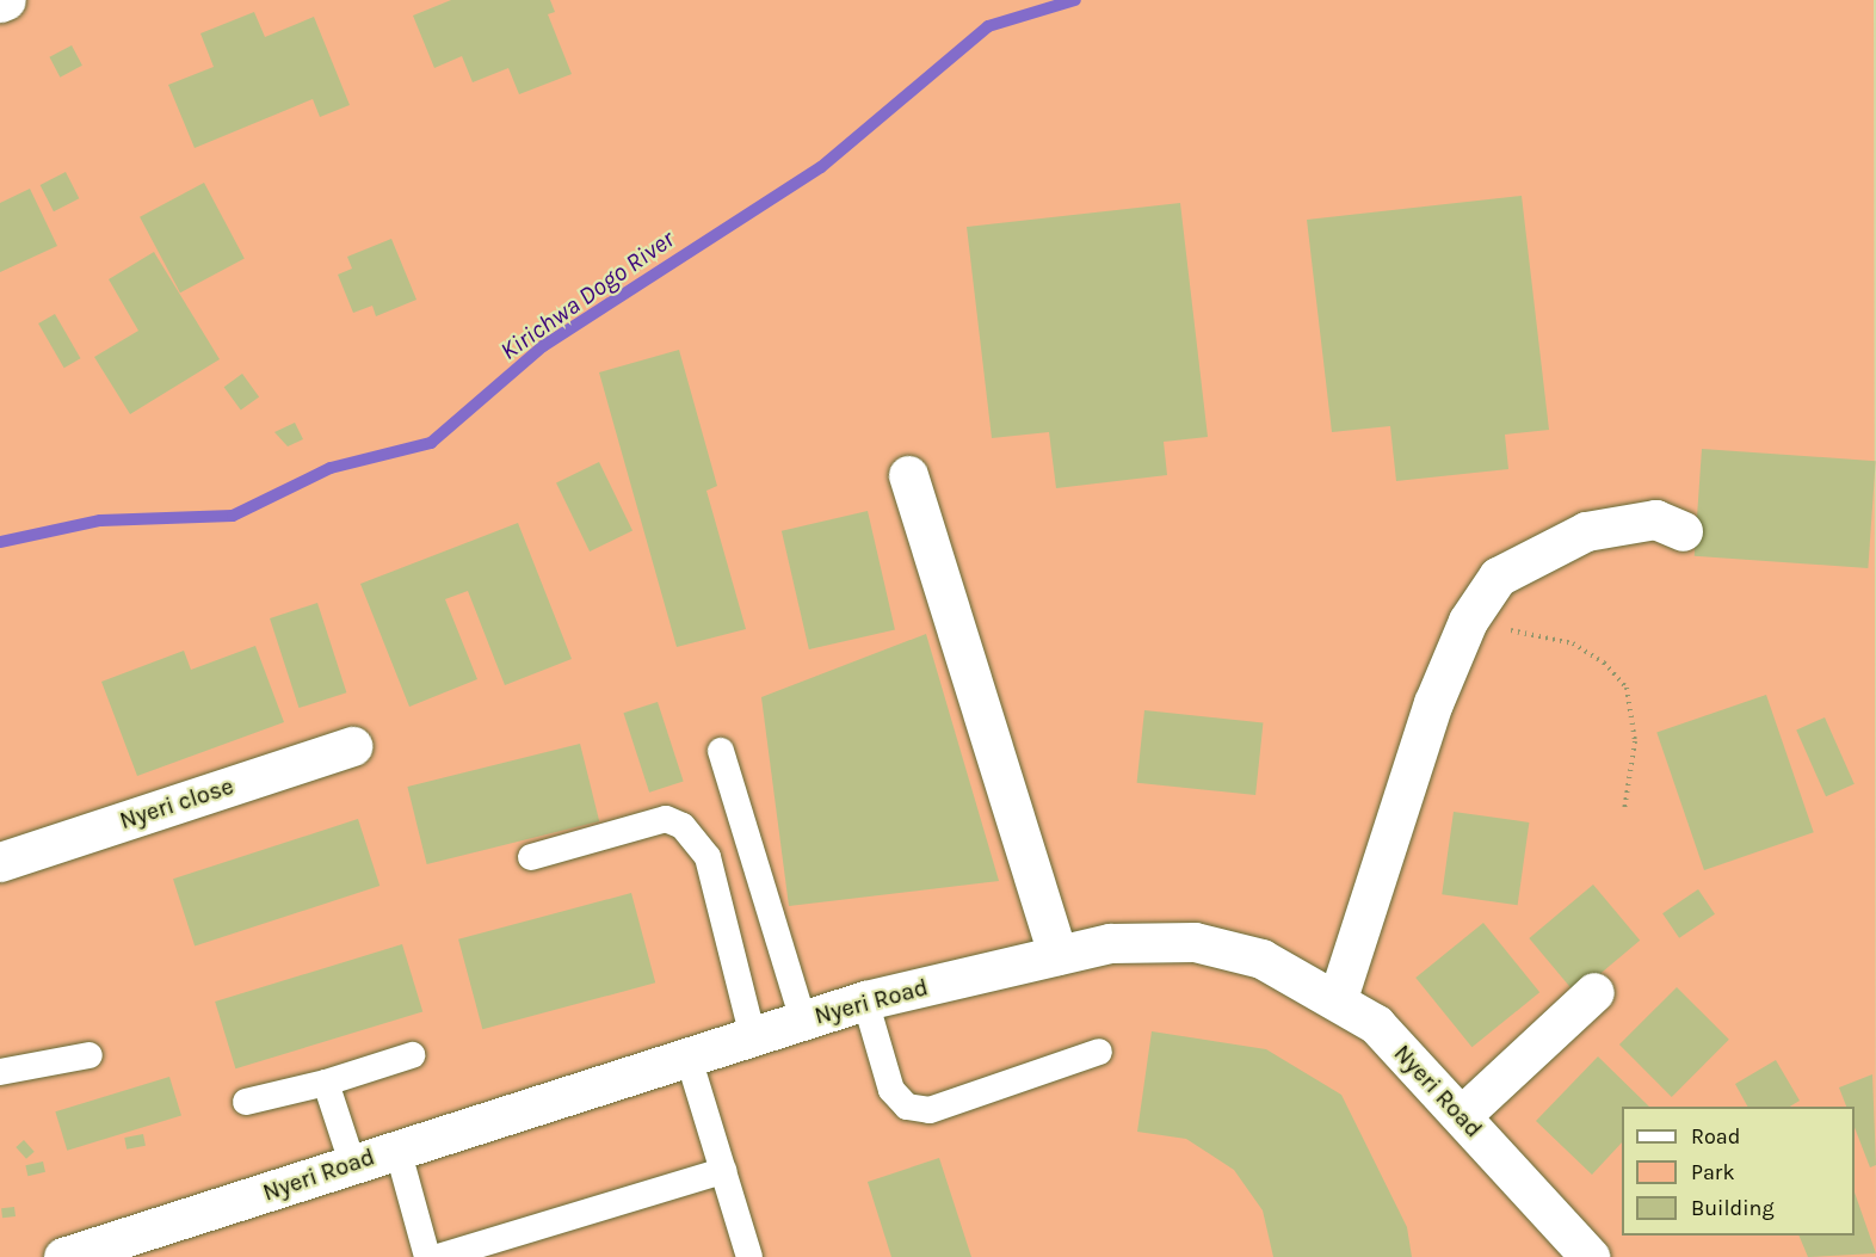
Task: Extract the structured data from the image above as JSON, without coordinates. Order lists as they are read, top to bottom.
{
  "streets": {
    "street": ["Nyeri close", "Nyeri Road"]
  },
  "water": ["Kirichwa Dogo River"],
  "legend": ["Road", "Park", "Building"]
}
